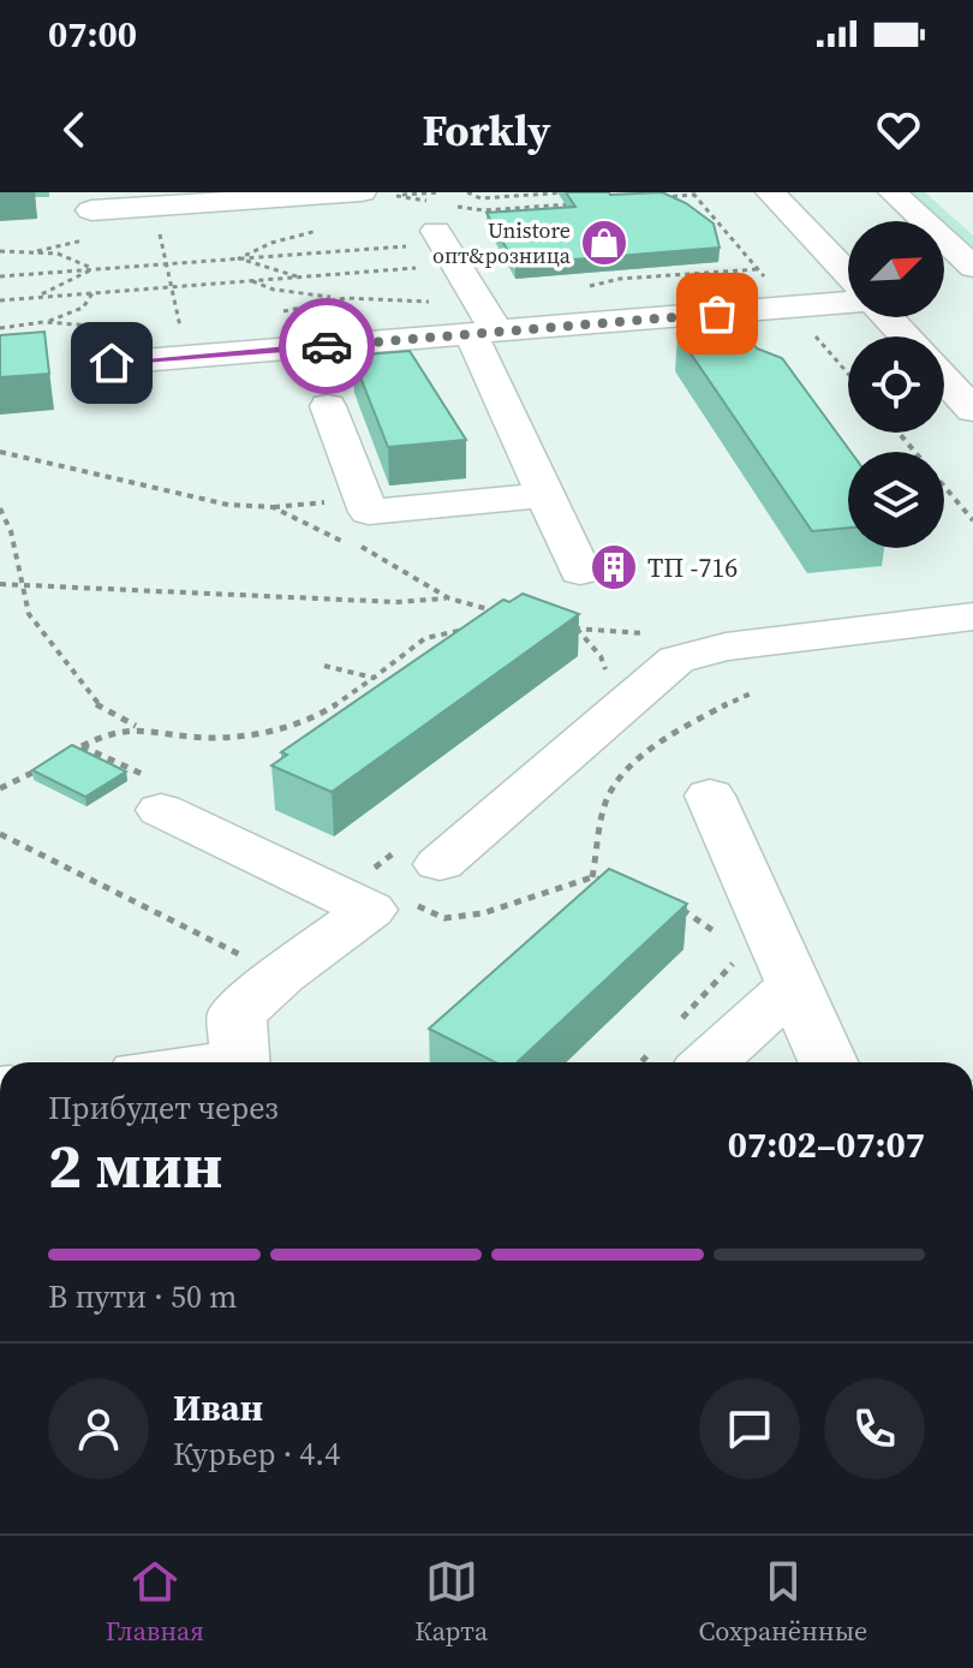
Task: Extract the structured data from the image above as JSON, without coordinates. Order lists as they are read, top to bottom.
{
  "places": {
    "shop": ["Unistore опт&розница"],
    "building": ["ТП -716"]
  },
  "north": "top right",
  "page": {
    "status": "07:00",
    "header": "Forkly",
    "heading": ["2 мин", "Прибудет через", "07:02–07:07"],
    "panel": ["Иван", "Курьер · 4.4"],
    "bar": "В пути · 50 m",
    "tabs": ["Главная", "Карта", "Сохранённые"]
  }
}
